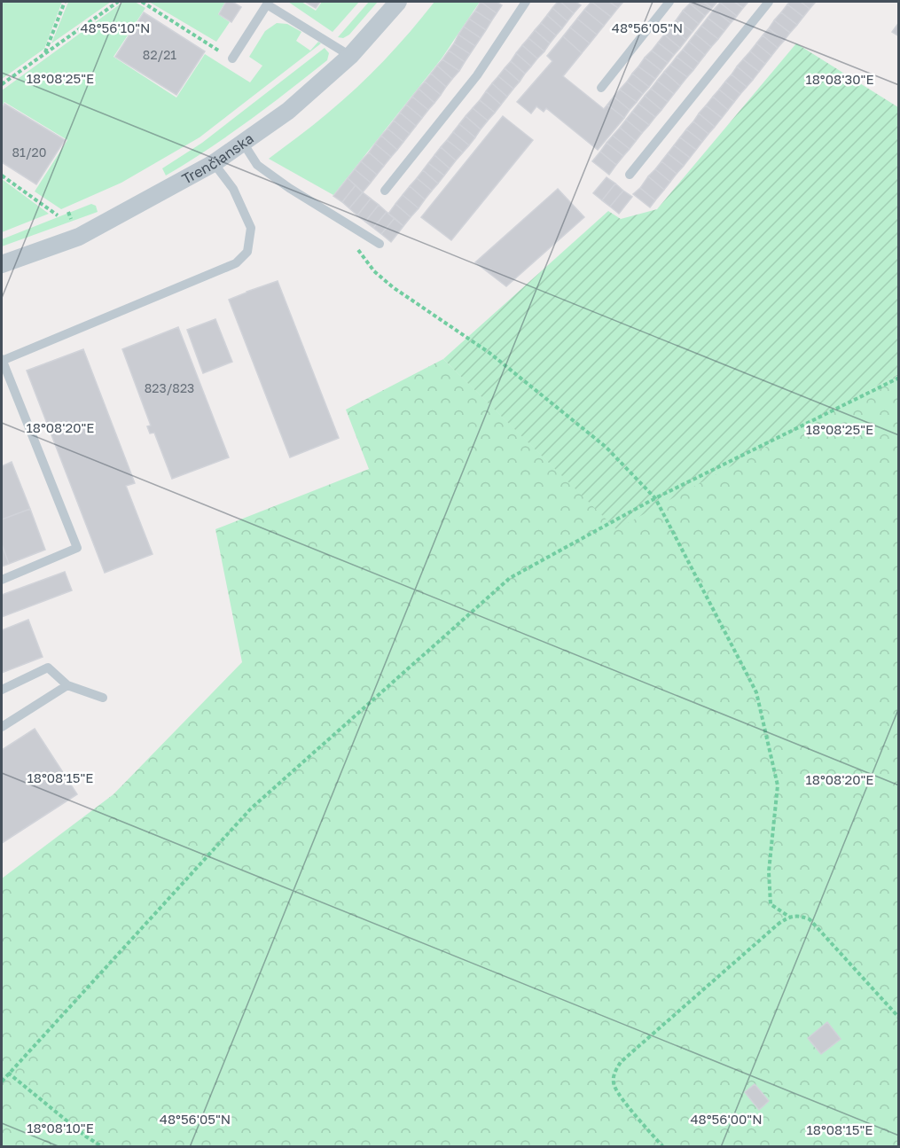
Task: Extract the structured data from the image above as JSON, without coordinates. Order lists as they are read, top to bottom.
{
  "streets": {
    "street": ["Trenčianska"]
  },
  "house_numbers": ["82/21", "81/20", "823/823"],
  "coordinates": [
    "48°56'10\"N",
    "48°56'05\"N",
    "18°08'25\"E",
    "18°08'30\"E",
    "18°08'20\"E",
    "18°08'15\"E",
    "48°56'00\"N",
    "18°08'10\"E"
  ]
}
